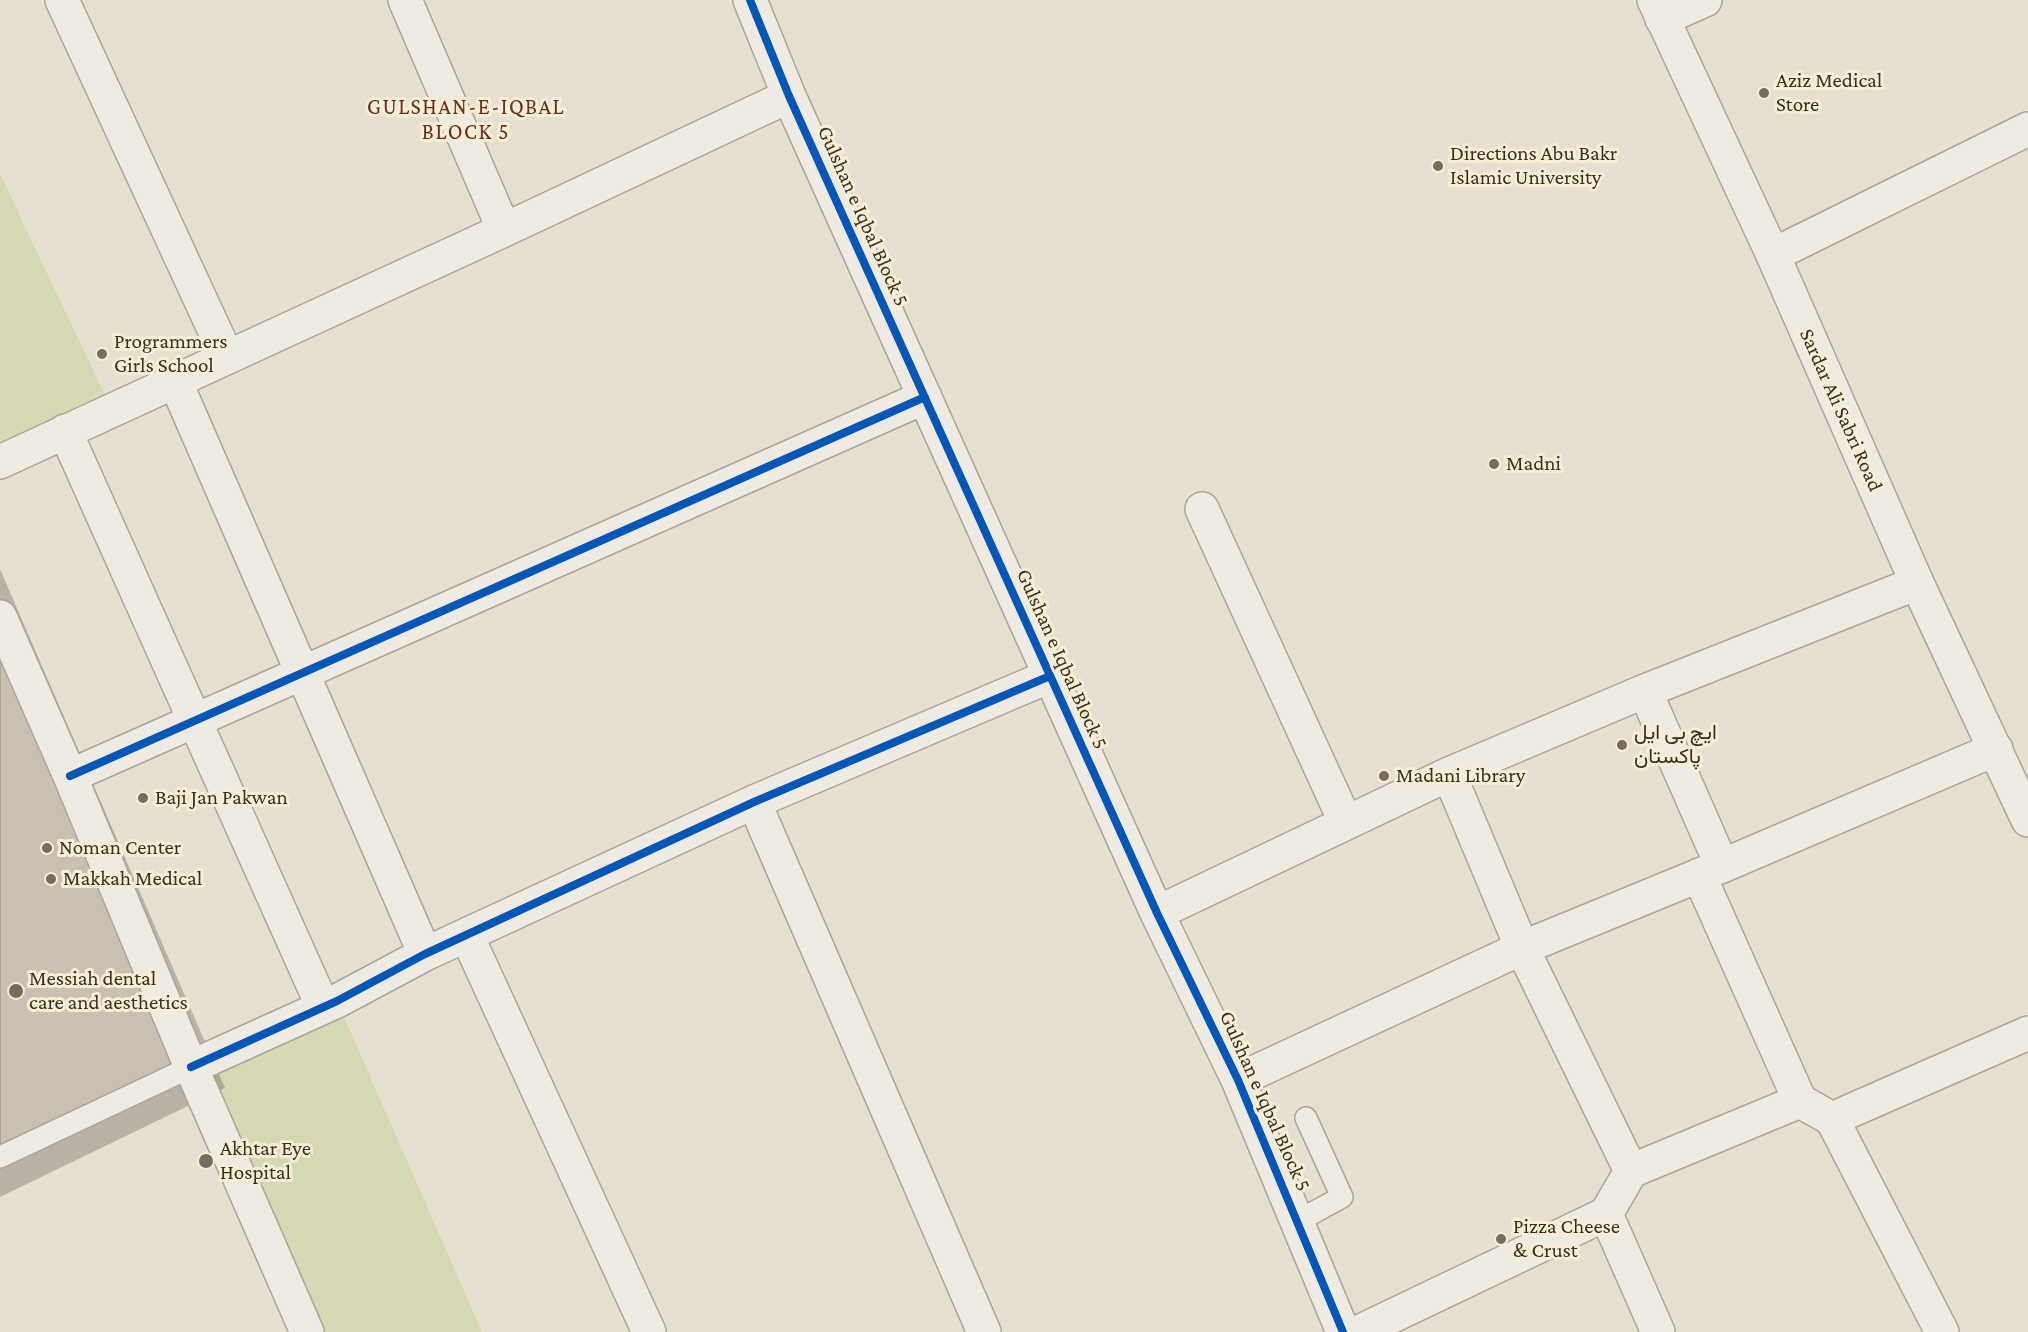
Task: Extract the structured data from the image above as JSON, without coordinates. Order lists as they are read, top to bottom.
{
  "streets": {
    "street": ["Gulshan e Iqbal Block 5", "Sardar Ali Sabri Road"]
  },
  "districts": ["GULSHAN-E-IQBAL BLOCK 5"],
  "places": [
    "Aziz Medical Store",
    "Directions Abu Bakr Islamic University",
    "Programmers Girls School",
    "Madni",
    "ایچ بی ایل پاکستان",
    "Madani Library",
    "Baji Jan Pakwan",
    "Noman Center",
    "Makkah Medical",
    "Messiah dental care and aesthetics",
    "Akhtar Eye Hospital",
    "Pizza Cheese & Crust"
  ]
}
